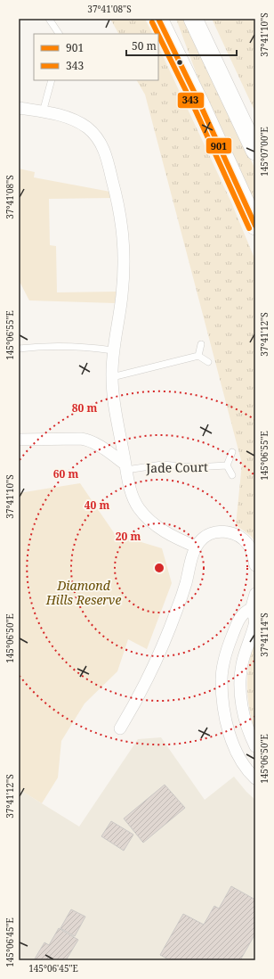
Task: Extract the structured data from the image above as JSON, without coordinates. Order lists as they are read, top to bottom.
{
  "streets": {
    "lane": ["Jade Court"]
  },
  "parks": ["Diamond Hills Reserve"],
  "lines": ["transit line 901", "transit line 343"],
  "legend": ["901", "343"],
  "scale_bar": "50 m",
  "coordinates": [
    "37°41'08\"S",
    "37°41'10\"S",
    "145°07'00\"E",
    "37°41'12\"S",
    "145°06'55\"E",
    "37°41'14\"S",
    "145°06'50\"E",
    "145°06'45\"E"
  ],
  "rings": [
    "80 m",
    "60 m",
    "40 m",
    "20 m"
  ]
}
